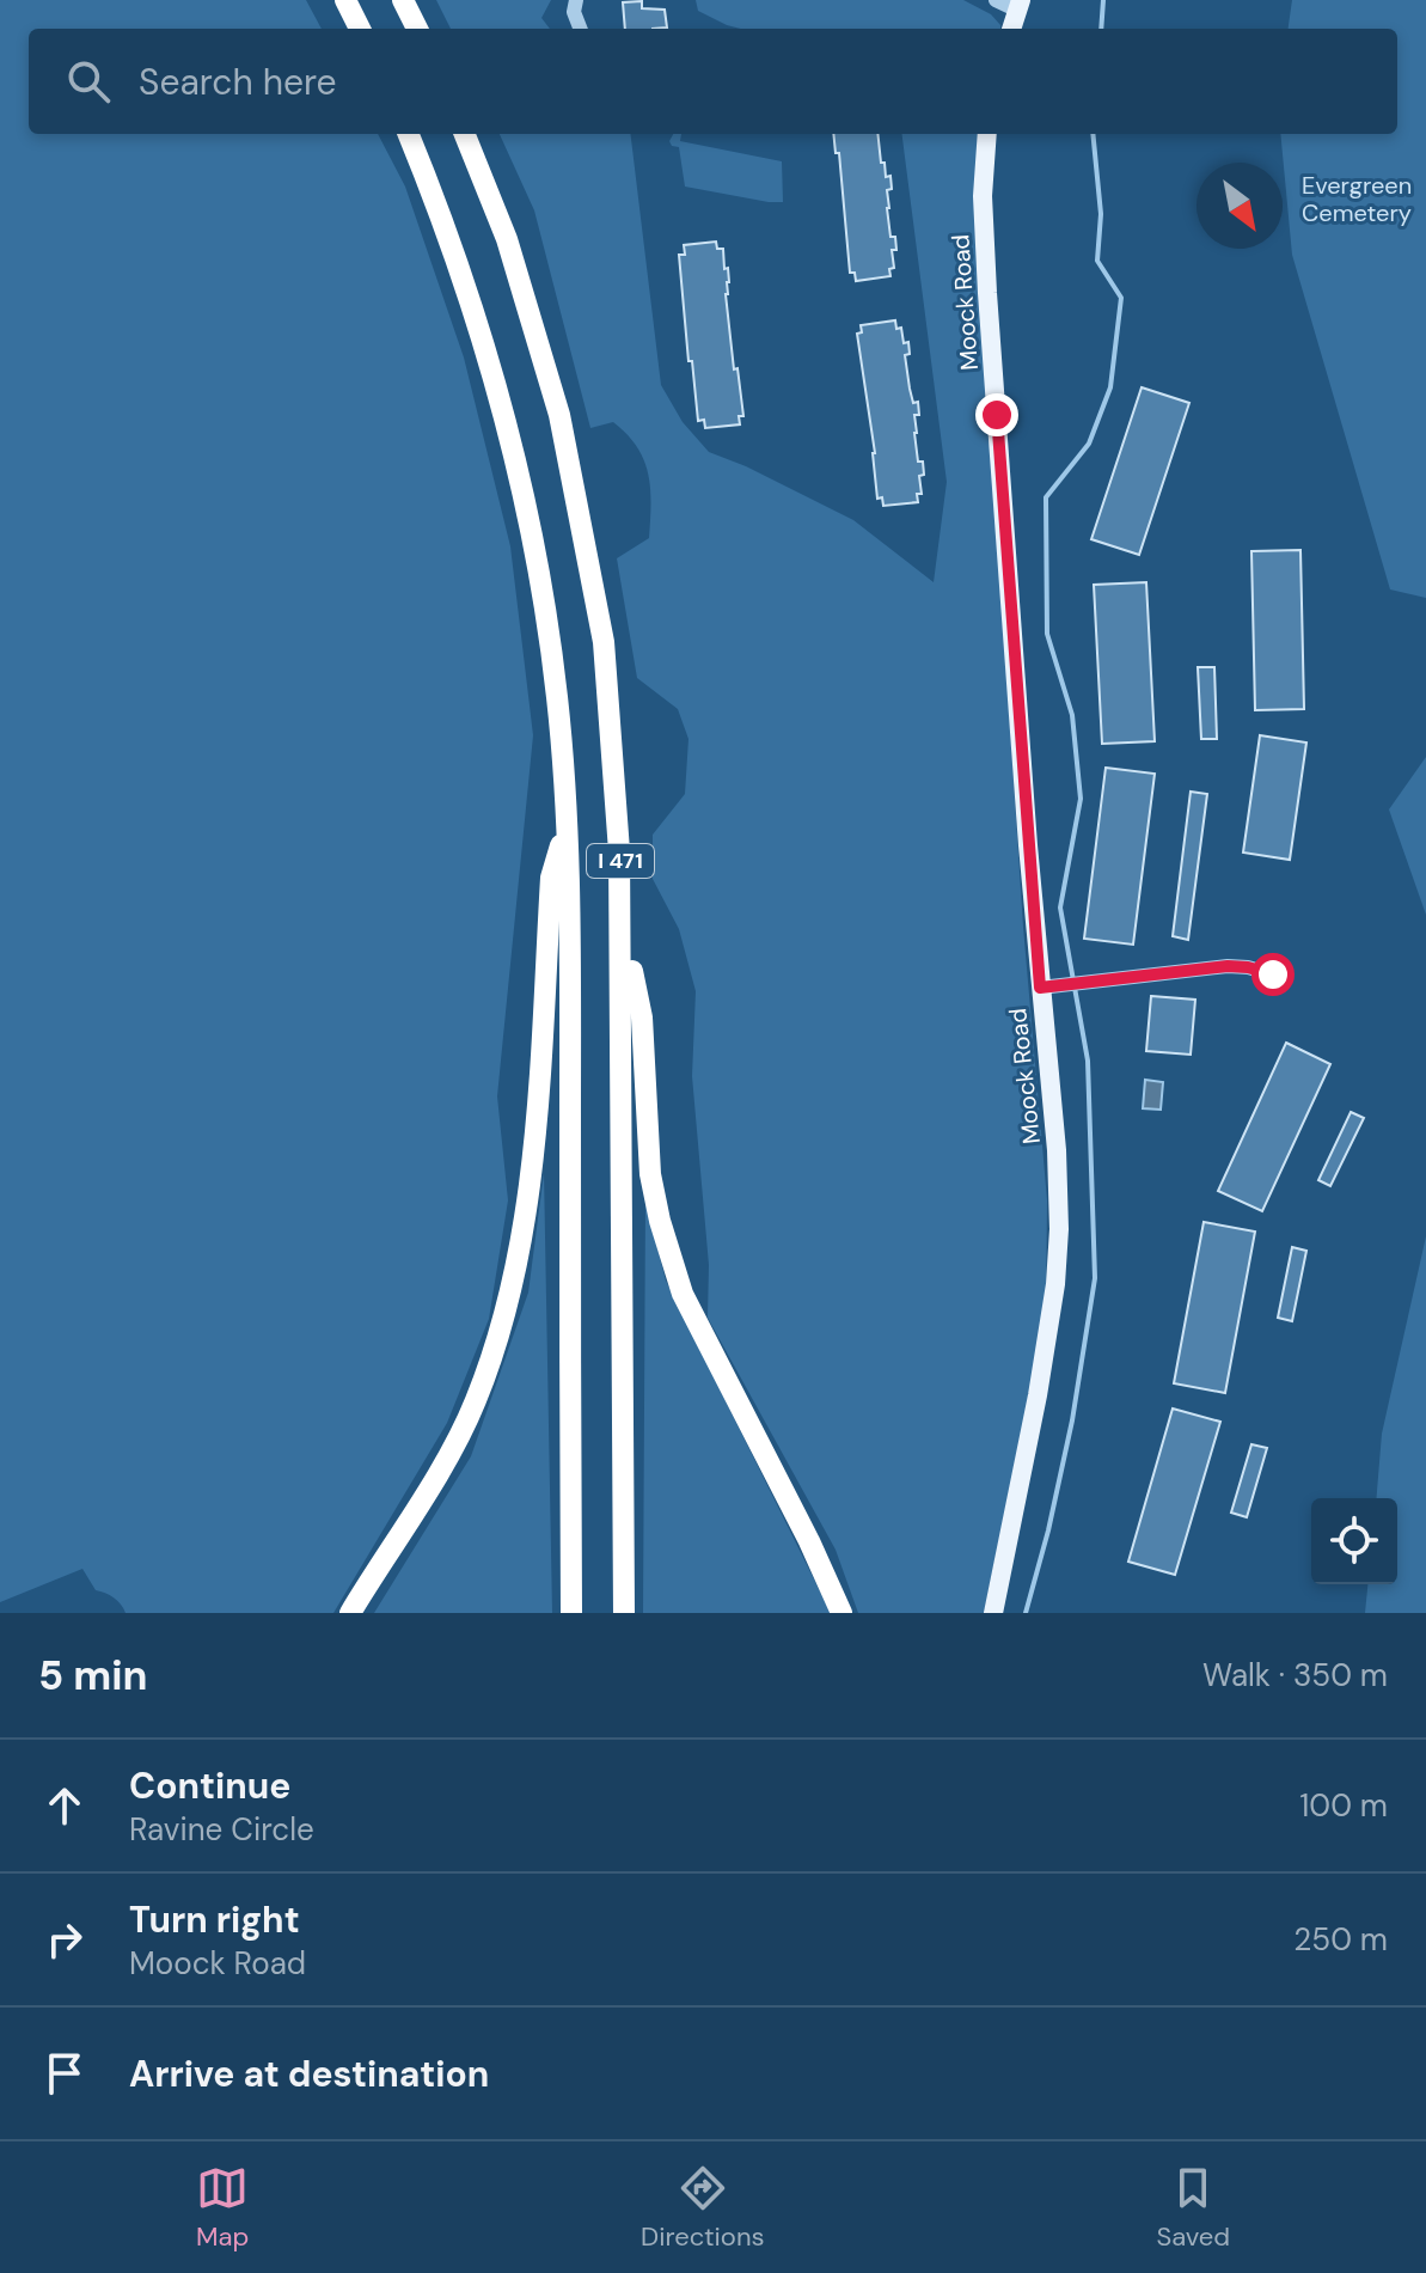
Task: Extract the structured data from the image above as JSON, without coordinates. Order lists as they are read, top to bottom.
{
  "streets": {
    "highway": ["I 471"],
    "main road": ["Moock Road"]
  },
  "parks": ["Evergreen Cemetery"],
  "north": "bottom right",
  "page": {
    "search": "Search here",
    "heading": ["5 min", "Walk · 350 m"],
    "list": [
      ["Continue", "Ravine Circle", "100 m"],
      ["Turn right", "Moock Road", "250 m"],
      "Arrive at destination"
    ],
    "nav": ["Map", "Directions", "Saved"]
  }
}
